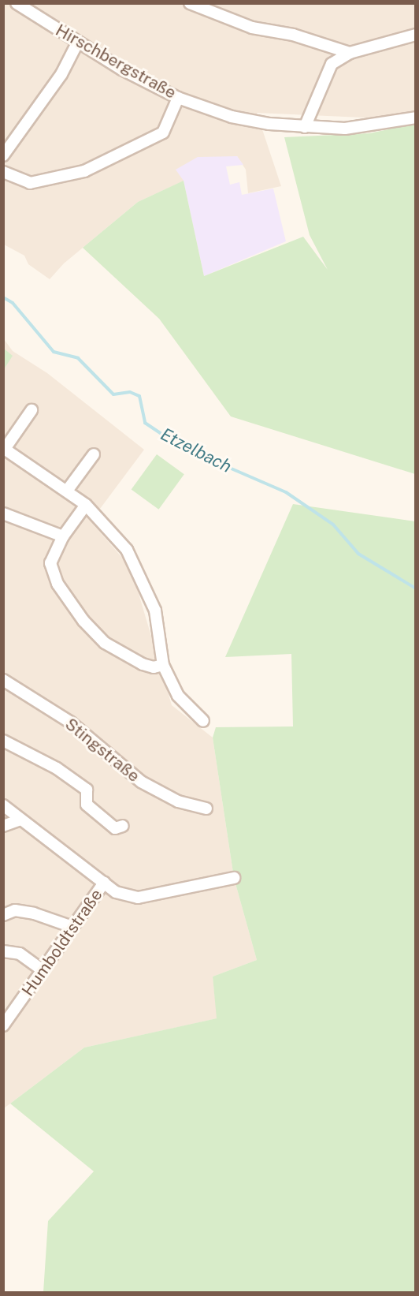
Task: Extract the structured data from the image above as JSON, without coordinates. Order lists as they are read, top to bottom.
{
  "streets": {
    "street": ["Hirschbergstraße", "Stingstraße", "Humboldtstraße"]
  },
  "water": ["Etzelbach"]
}
